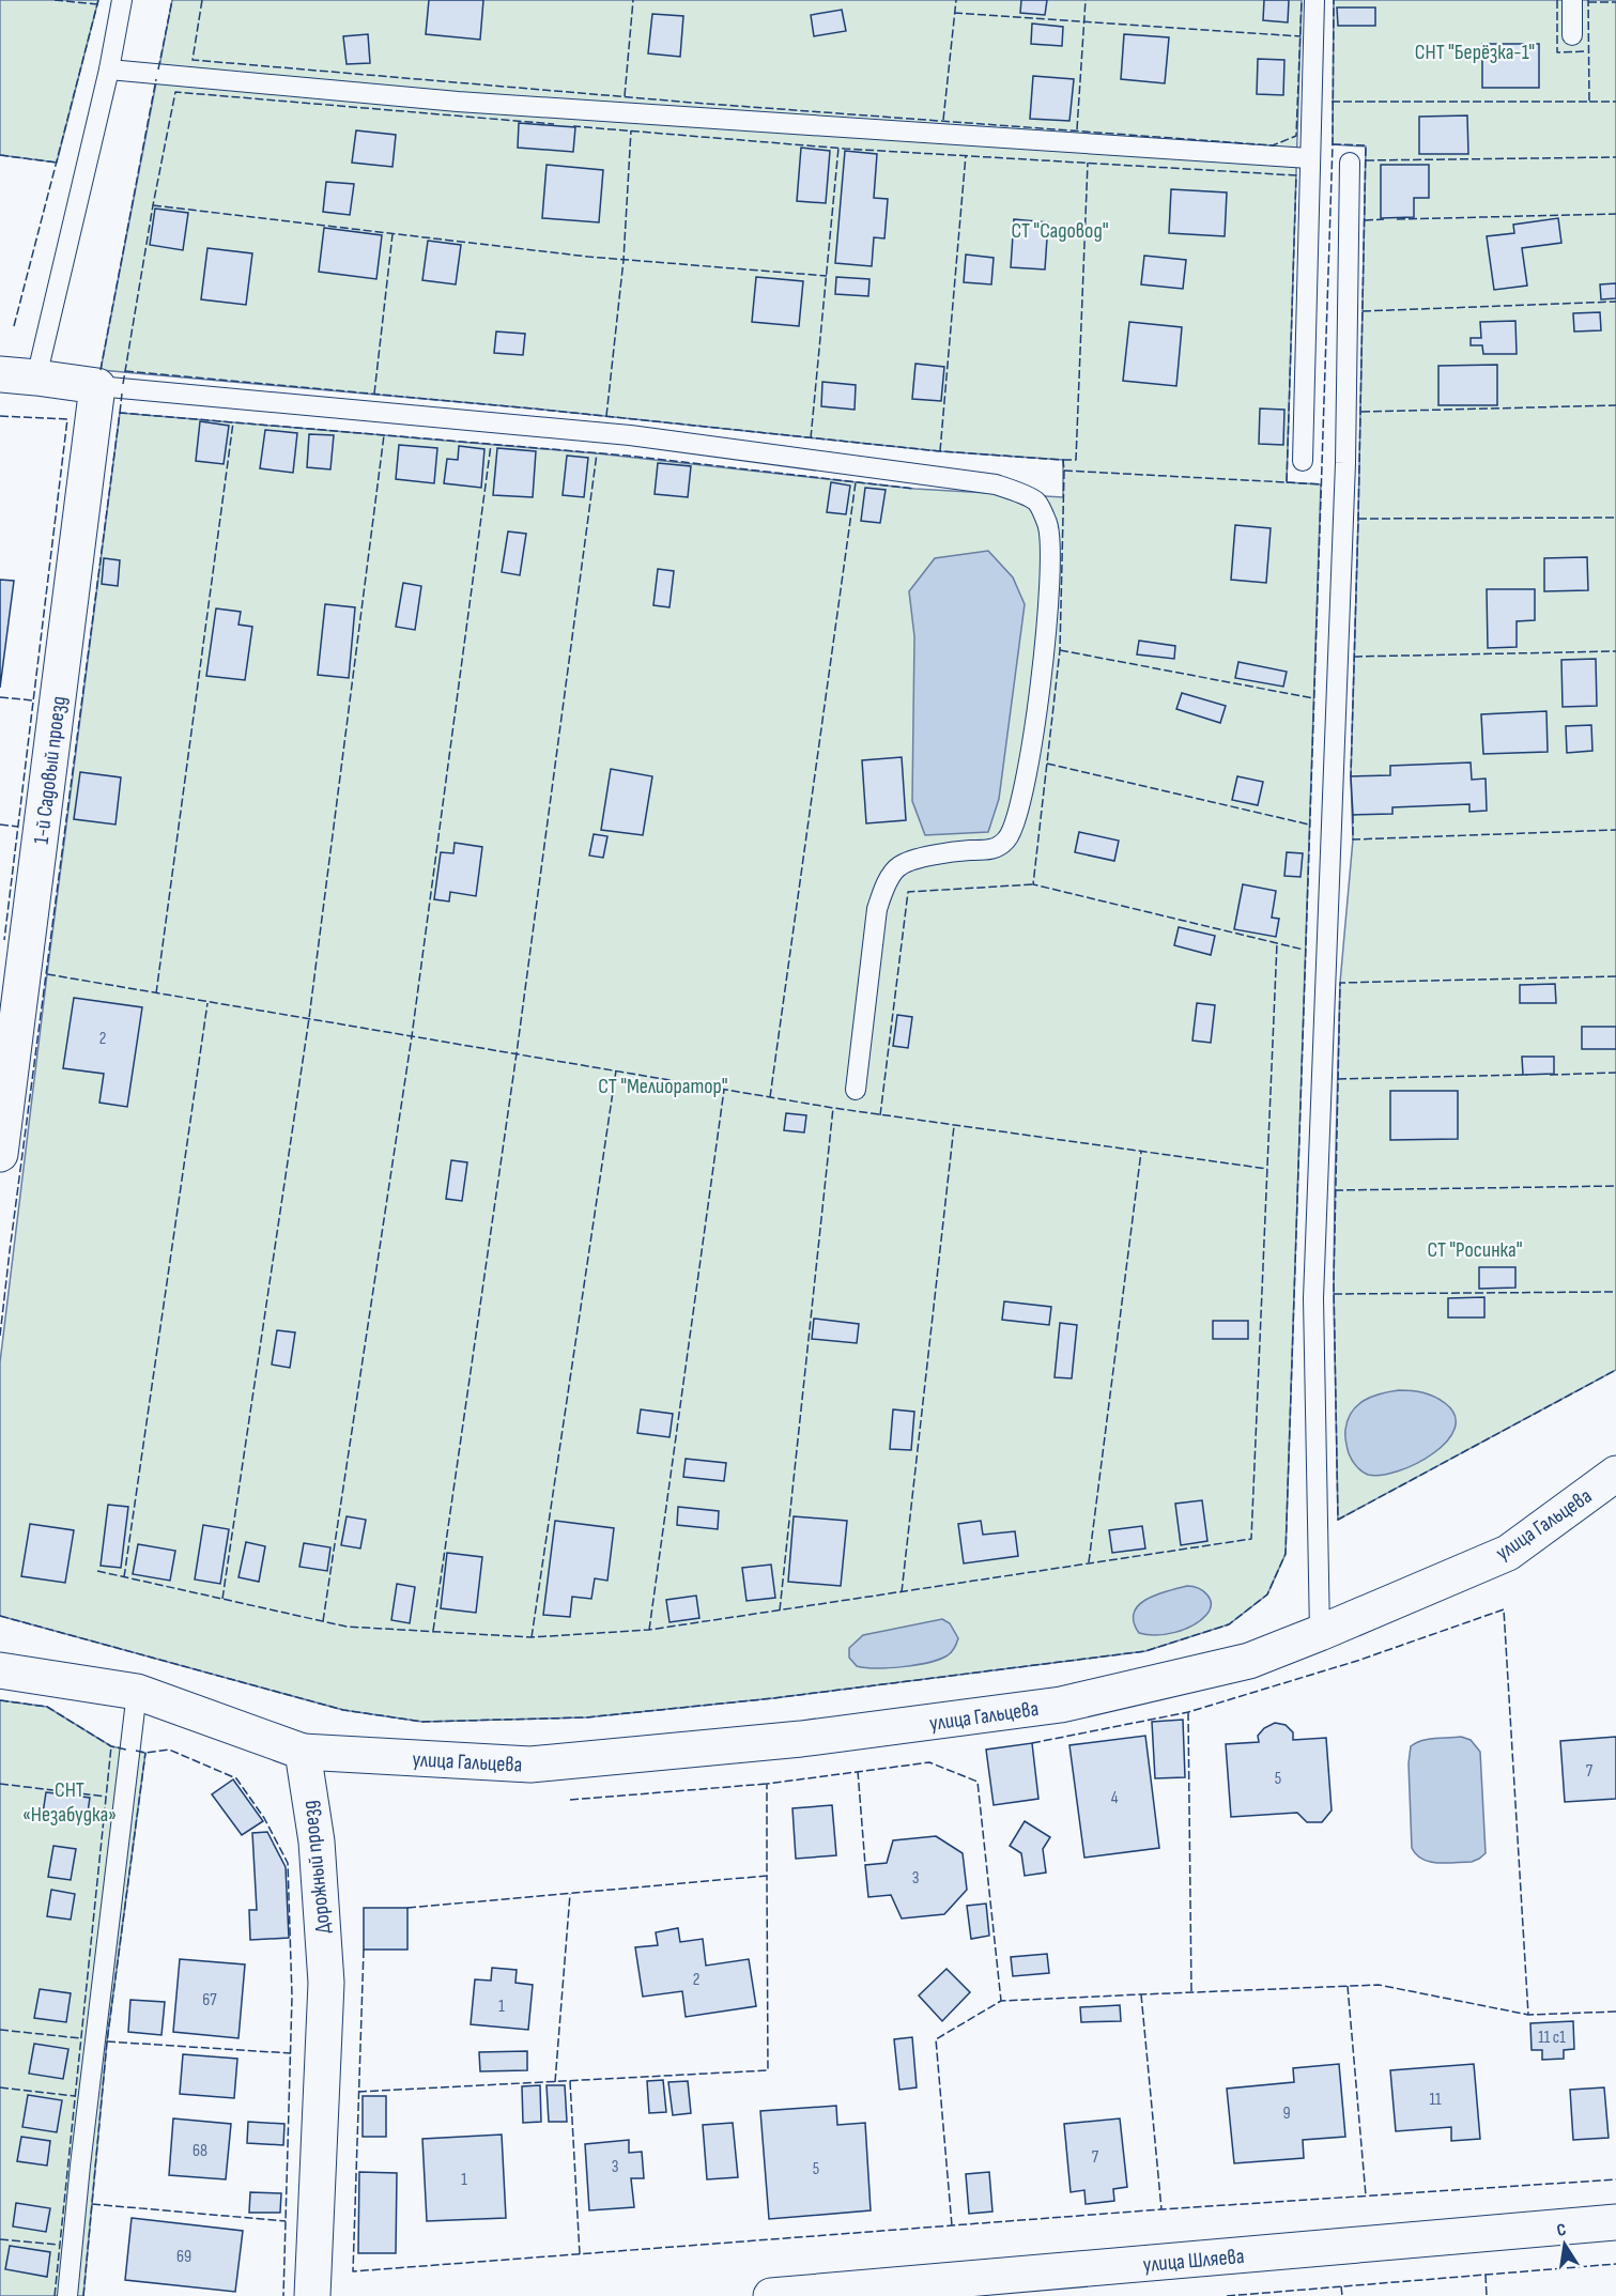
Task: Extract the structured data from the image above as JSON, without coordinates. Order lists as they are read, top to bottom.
{
  "streets": {
    "street": [
      "1-й Садовый проезд",
      "улица Гальцева",
      "Дорожный проезд",
      "улица Шляева"
    ]
  },
  "crossings": [
    ["улица Гальцева", "Дорожный проезд"]
  ],
  "parks": [
    "СНТ \"Берёзка-1\"",
    "СТ \"Садовод\"",
    "СТ \"Мелиоратор\"",
    "СТ \"Росинка\"",
    "СНТ «Незабудка»"
  ],
  "house_numbers": [
    "2",
    "7",
    "5",
    "4",
    "3",
    "2",
    "67",
    "1",
    "11 с1",
    "11",
    "9",
    "68",
    "7",
    "3",
    "5",
    "1",
    "69"
  ],
  "north": "top"
}
